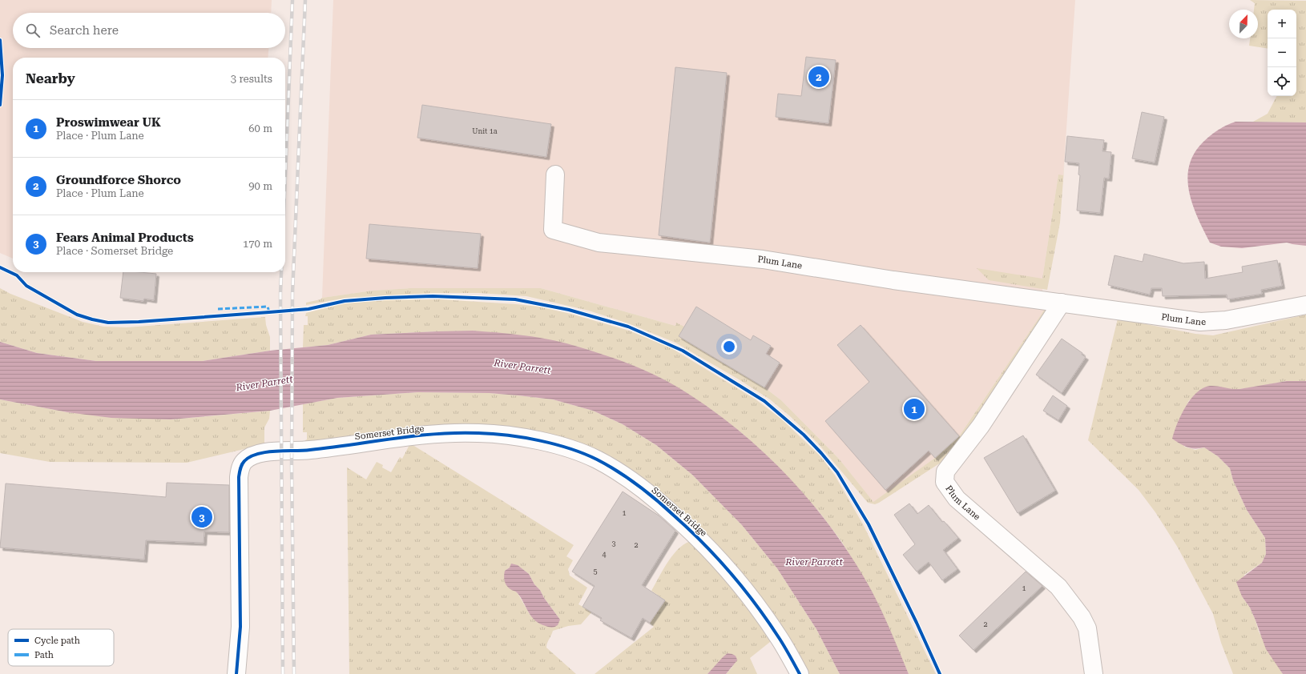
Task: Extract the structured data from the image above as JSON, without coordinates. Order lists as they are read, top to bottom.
{
  "streets": {
    "street": ["Plum Lane", "Somerset Bridge"]
  },
  "water": ["River Parrett"],
  "house_numbers": [
    "Unit 1a",
    "1",
    "3",
    "2",
    "4",
    "5",
    "1",
    "2"
  ],
  "legend": ["Cycle path", "Path"],
  "north": "top right",
  "page": {
    "map_buttons": ["+", "−"],
    "search": "Search here",
    "heading": ["Nearby", "3 results"],
    "pins": ["2", "1", "3"],
    "list": [
      {
        "mark": "1",
        "name": "Proswimwear UK",
        "note": "Place · Plum Lane",
        "value": "60 m"
      },
      {
        "mark": "2",
        "name": "Groundforce Shorco",
        "note": "Place · Plum Lane",
        "value": "90 m"
      },
      {
        "mark": "3",
        "name": "Fears Animal Products",
        "note": "Place · Somerset Bridge",
        "value": "170 m"
      }
    ]
  }
}
